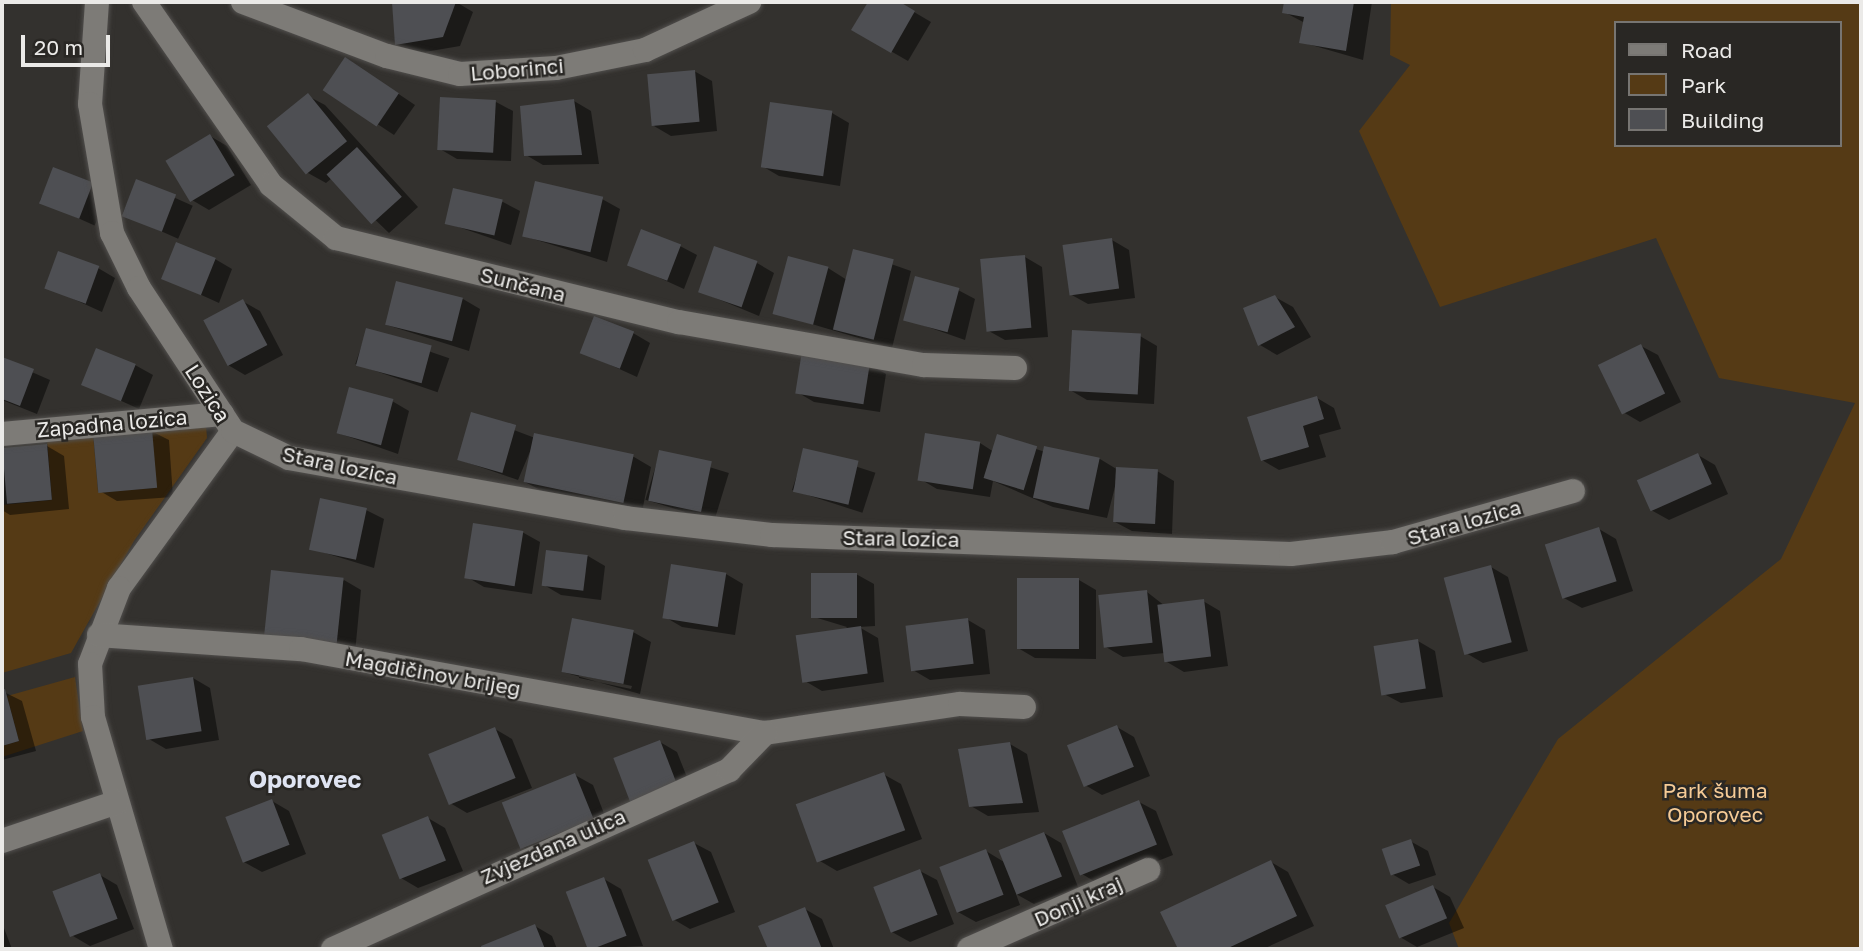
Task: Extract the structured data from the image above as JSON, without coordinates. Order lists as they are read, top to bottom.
{
  "streets": {
    "street": [
      "Loborinci",
      "Sunčana",
      "Lozica",
      "Zapadna lozica",
      "Stara lozica",
      "Magdičinov brijeg",
      "Zvjezdana ulica",
      "Donji kraj"
    ]
  },
  "crossings": [
    ["Lozica", "Zapadna lozica"],
    ["Lozica", "Stara lozica"],
    ["Lozica", "Magdičinov brijeg"],
    ["Zapadna lozica", "Stara lozica"],
    ["Magdičinov brijeg", "Zvjezdana ulica"]
  ],
  "districts": ["Oporovec"],
  "parks": ["Park šuma Oporovec"],
  "legend": ["Road", "Park", "Building"],
  "scale_bar": "20 m"
}
